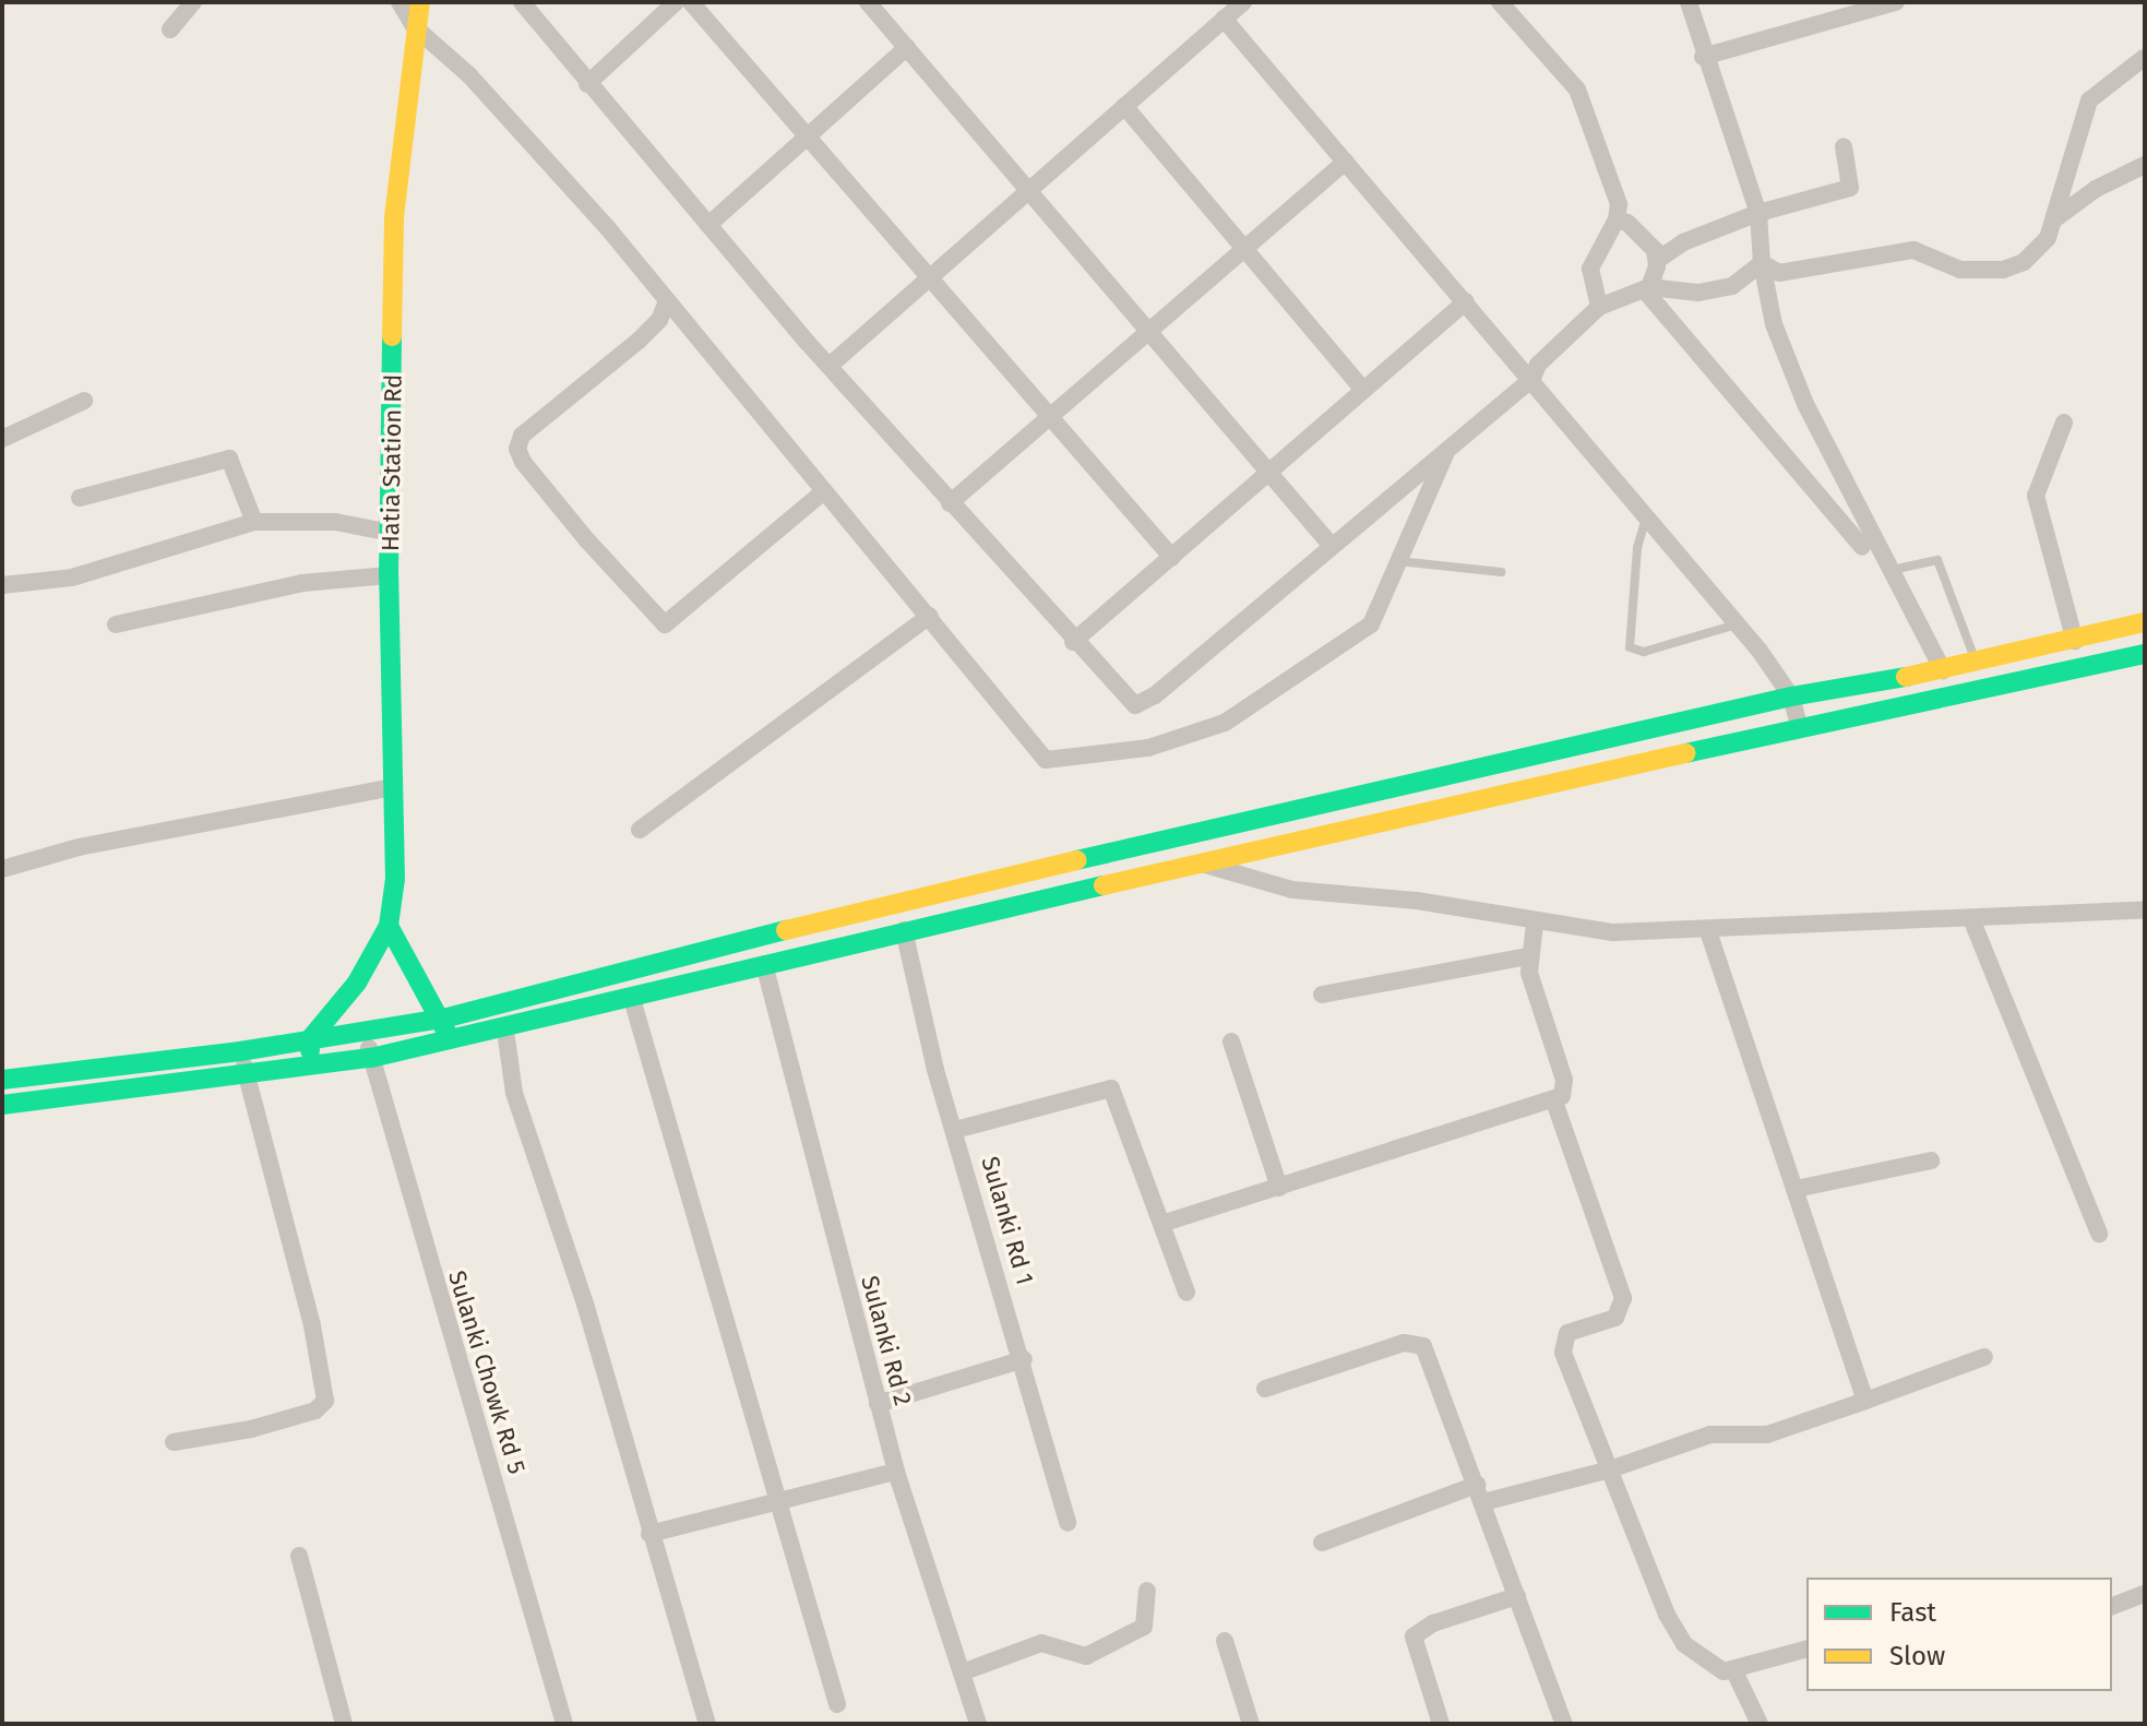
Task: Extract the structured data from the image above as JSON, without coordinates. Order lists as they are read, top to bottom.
{
  "streets": {
    "main road": ["Hatia Station Rd"],
    "street": ["Sulanki Rd 1", "Sulanki Rd 2", "Sulanki Chowk Rd 5"]
  },
  "legend": ["Fast", "Slow"]
}
